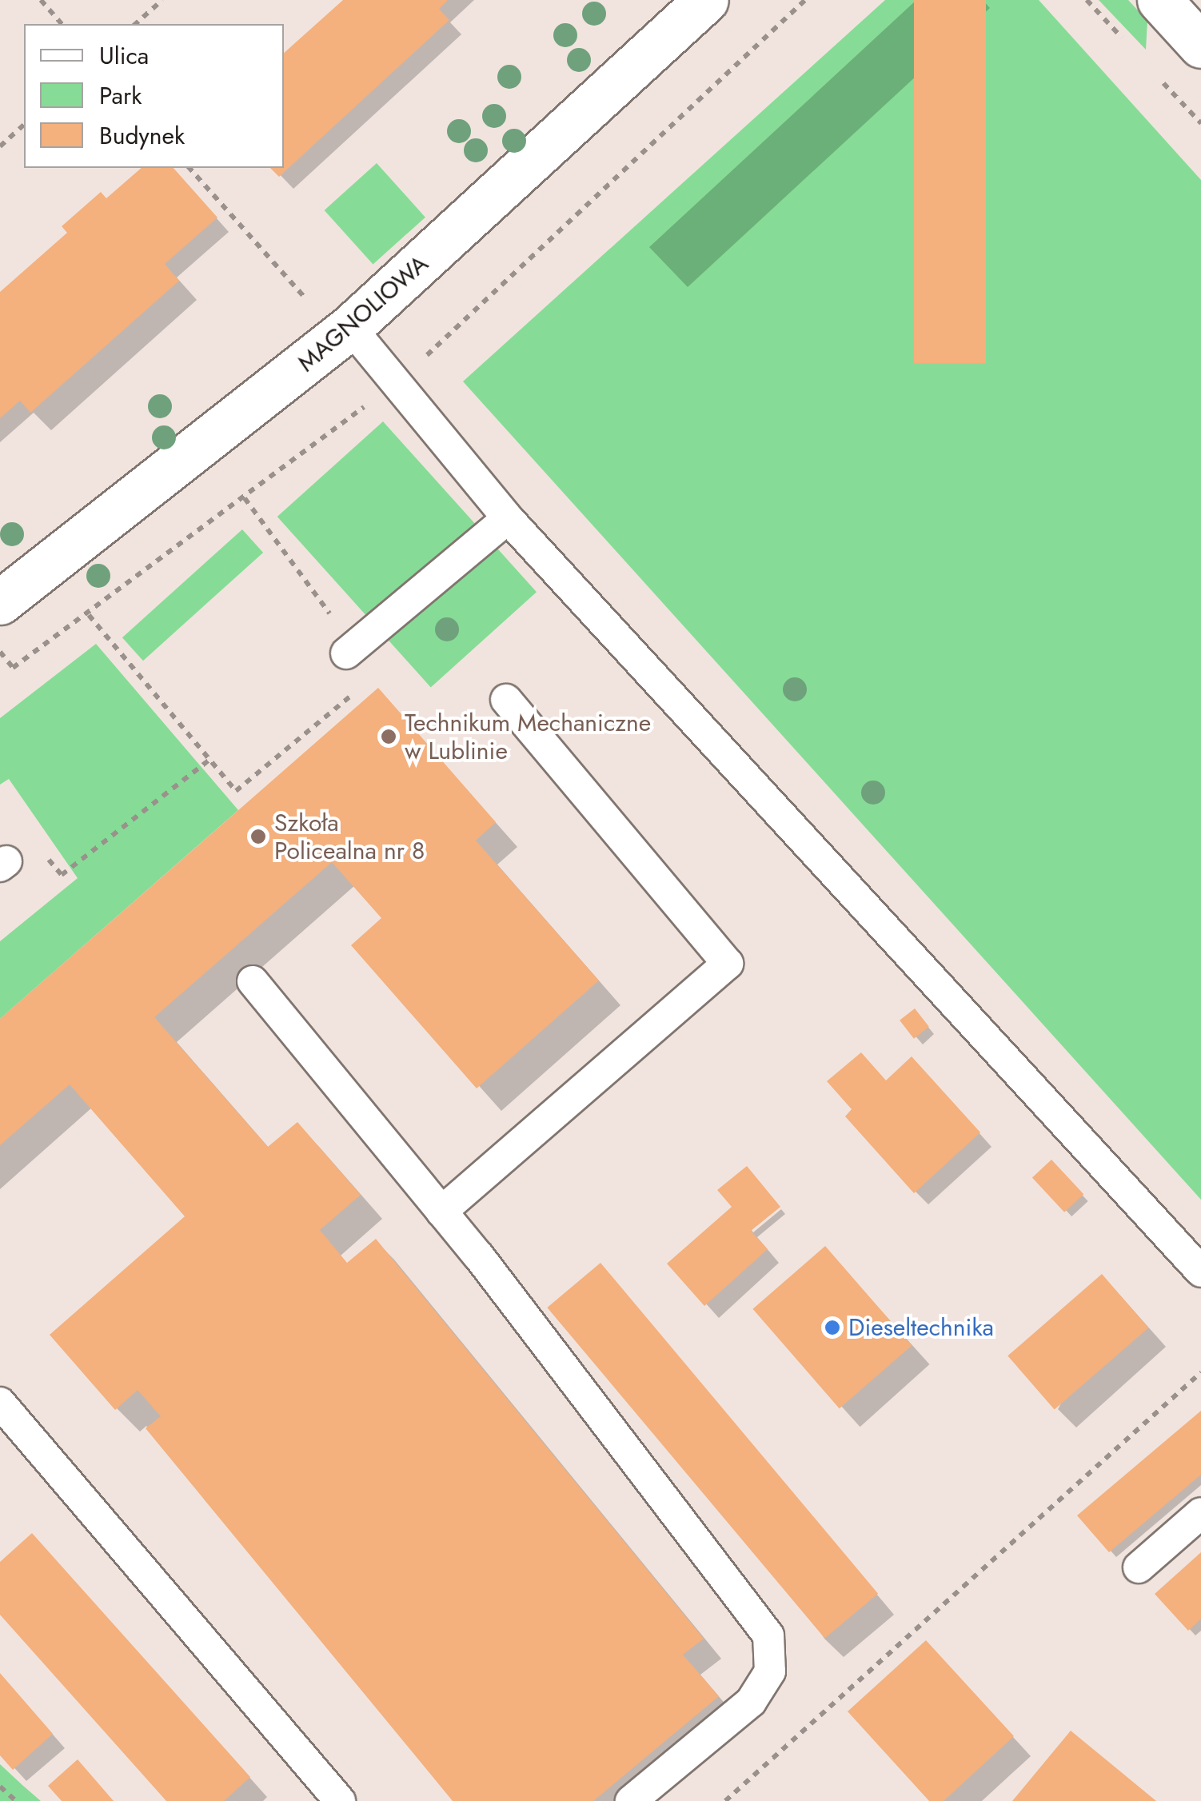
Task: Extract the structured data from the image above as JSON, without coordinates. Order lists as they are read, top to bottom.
{
  "streets": {
    "street": ["MAGNOLIOWA"]
  },
  "places": ["Technikum Mechaniczne w Lublinie", "Szkoła Policealna nr 8", "Dieseltechnika"],
  "legend": ["Ulica", "Park", "Budynek"]
}
